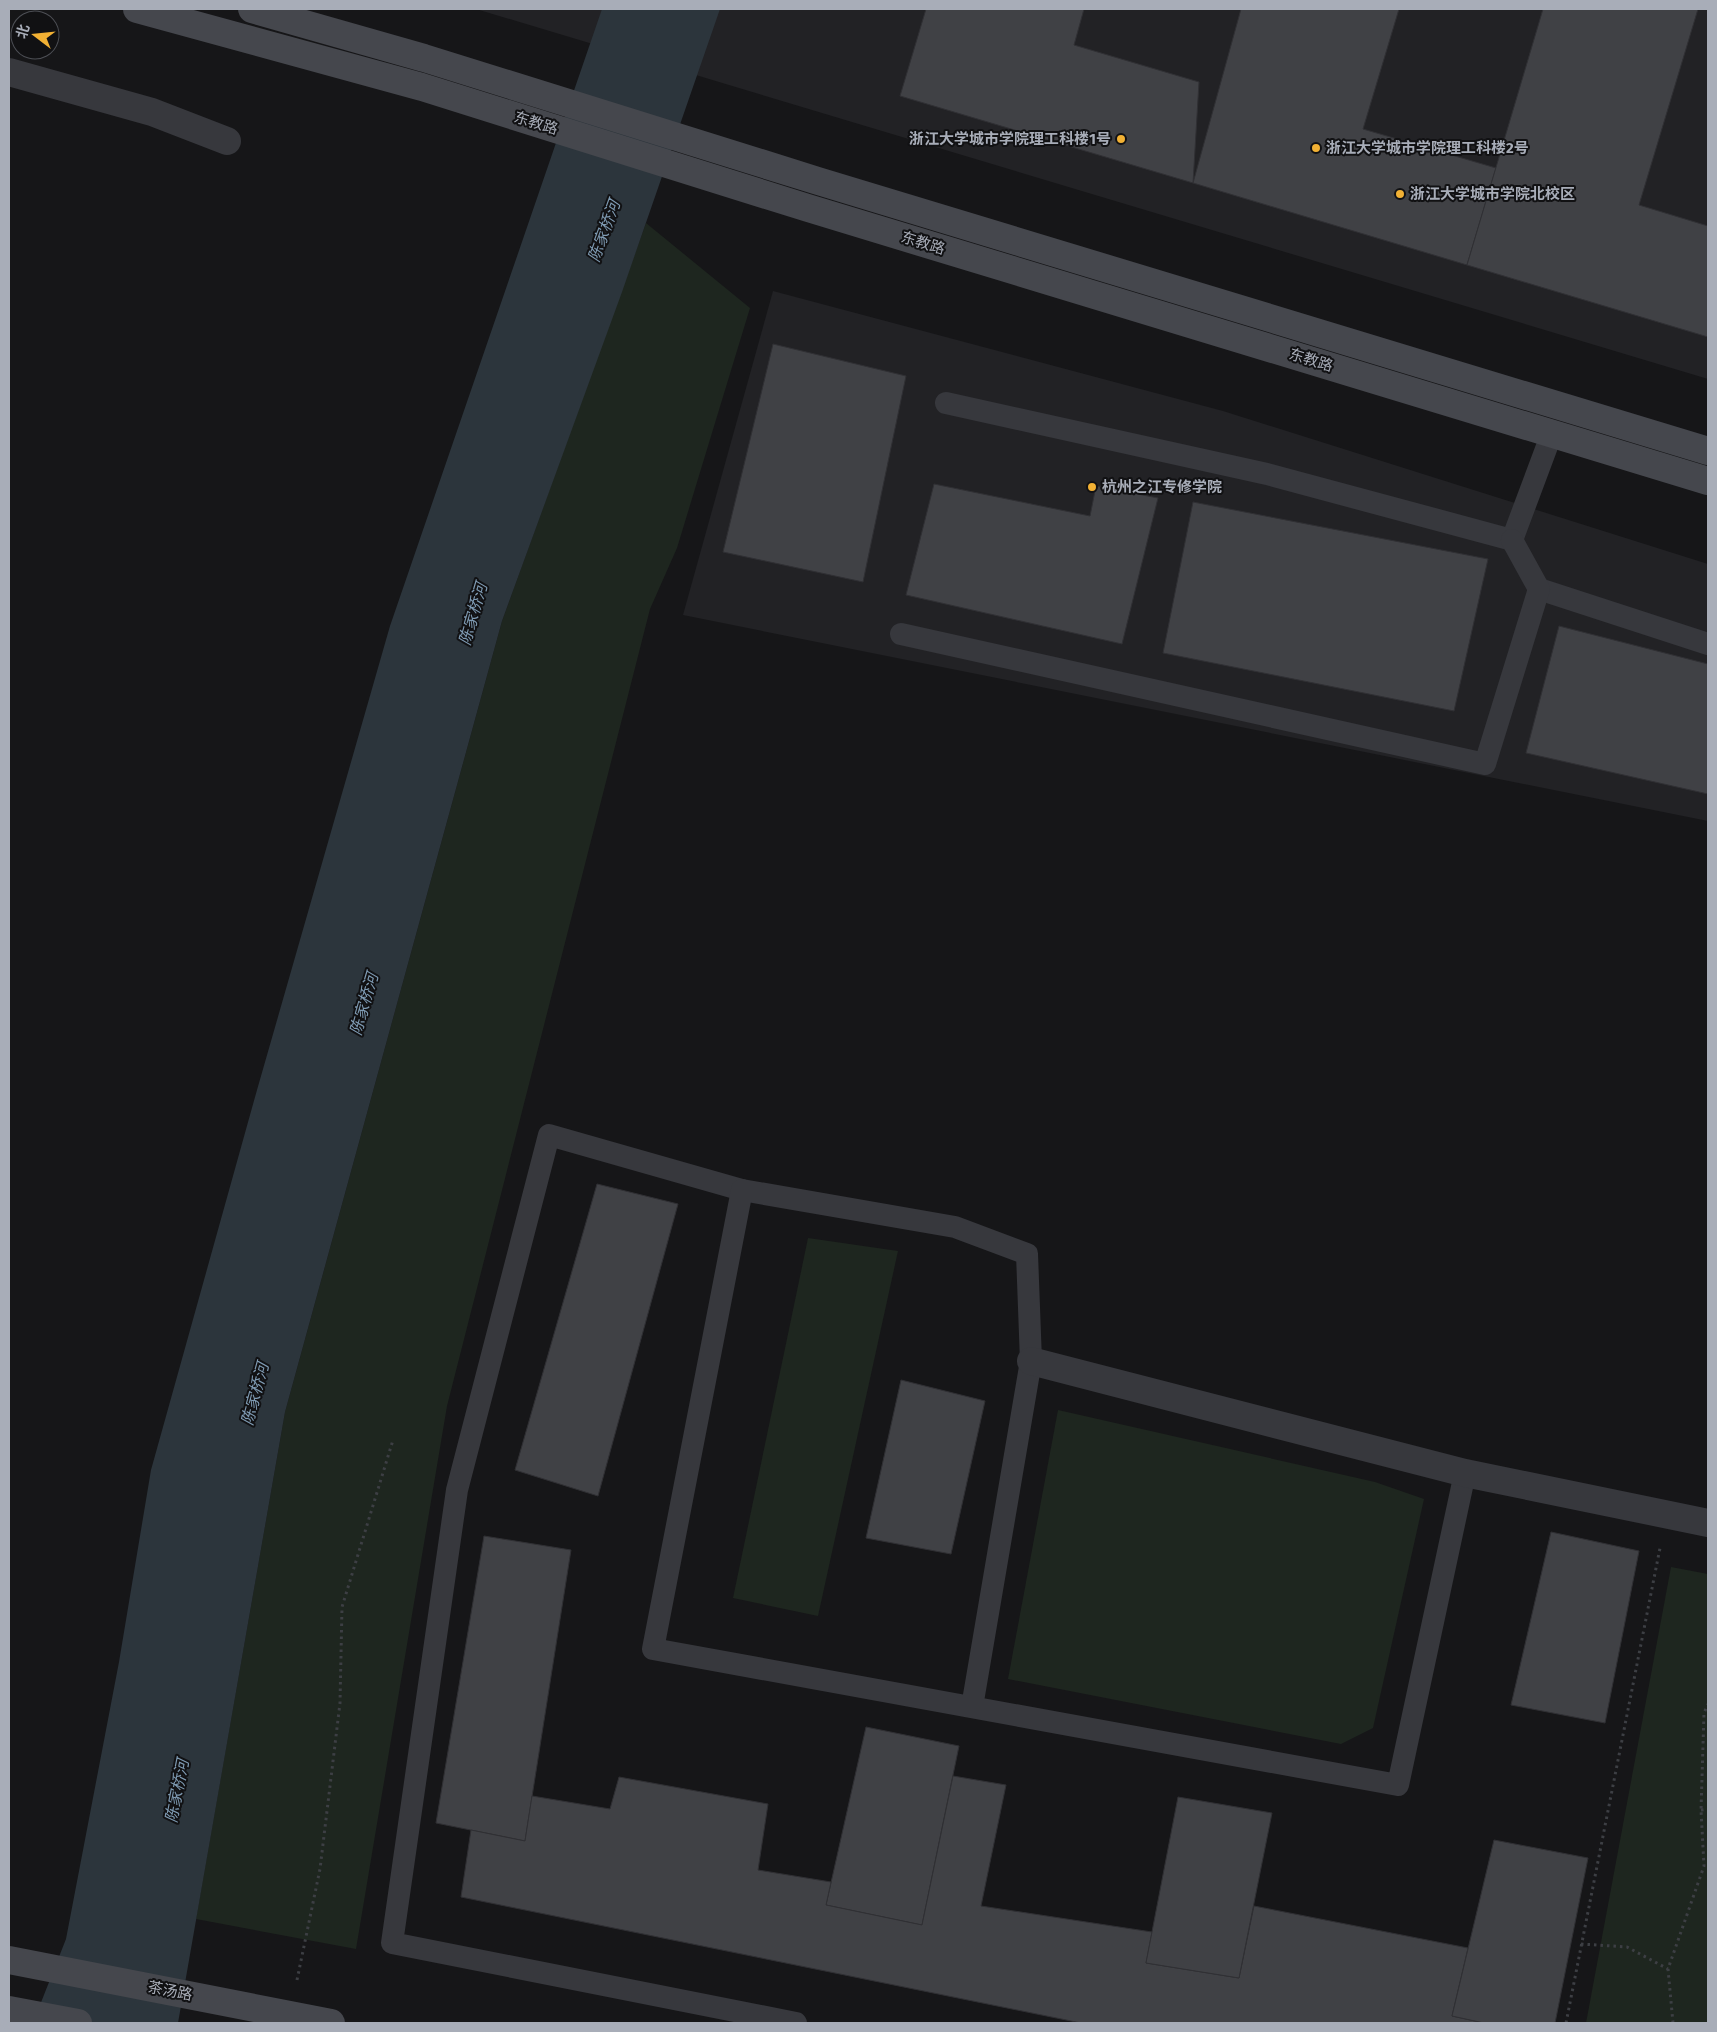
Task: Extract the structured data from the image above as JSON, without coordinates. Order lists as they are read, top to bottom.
{
  "streets": {
    "street": ["东教路", "茶汤路"]
  },
  "water": ["陈家桥河"],
  "places": [
    "浙江大学城市学院理工科楼1号",
    "浙江大学城市学院理工科楼2号",
    "浙江大学城市学院北校区",
    "杭州之江专修学院"
  ],
  "north": "left"
}
